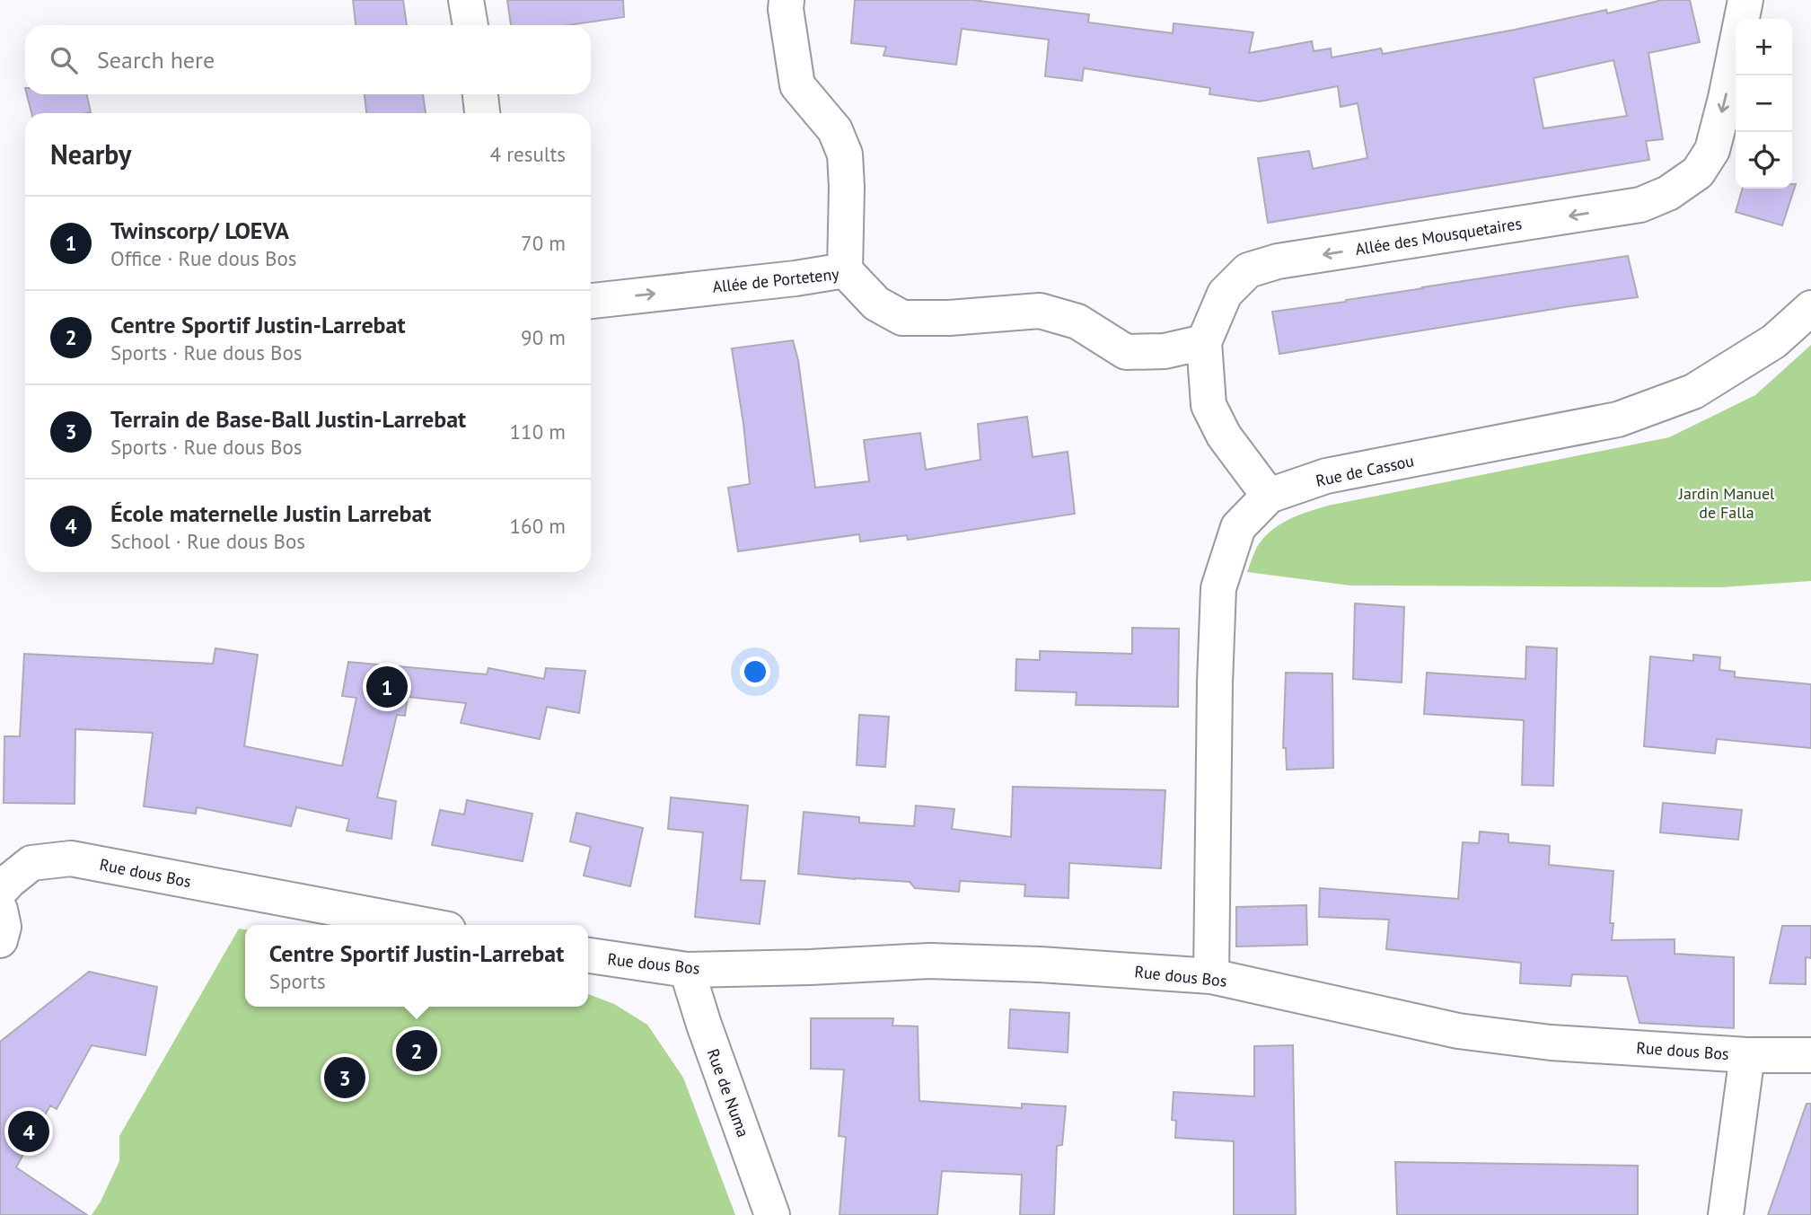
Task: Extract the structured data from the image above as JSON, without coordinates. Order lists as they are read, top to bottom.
{
  "streets": {
    "street": [
      "Allée des Mousquetaires",
      "Allée de Porteteny",
      "Rue de Cassou",
      "Rue dous Bos",
      "Rue de Numa"
    ]
  },
  "crossings": [
    ["Allée des Mousquetaires", "Allée de Porteteny"],
    ["Allée des Mousquetaires", "Rue de Cassou"],
    ["Rue de Cassou", "Rue dous Bos"],
    ["Rue dous Bos", "Rue de Numa"]
  ],
  "one_way": ["Allée des Mousquetaires", "Allée de Porteteny"],
  "parks": ["Jardin Manuel de Falla"],
  "page": {
    "map_buttons": ["+", "−"],
    "search": "Search here",
    "heading": ["Nearby", "4 results"],
    "list": [
      {
        "mark": "1",
        "name": "Twinscorp/ LOEVA",
        "note": "Office · Rue dous Bos",
        "value": "70 m"
      },
      {
        "mark": "2",
        "name": "Centre Sportif Justin-Larrebat",
        "note": "Sports · Rue dous Bos",
        "value": "90 m"
      },
      {
        "mark": "3",
        "name": "Terrain de Base-Ball Justin-Larrebat",
        "note": "Sports · Rue dous Bos",
        "value": "110 m"
      },
      {
        "mark": "4",
        "name": "École maternelle Justin Larrebat",
        "note": "School · Rue dous Bos",
        "value": "160 m"
      }
    ],
    "pins": [
      "1",
      "2",
      "3",
      "4"
    ],
    "popup": ["Centre Sportif Justin-Larrebat", "Sports"]
  }
}
